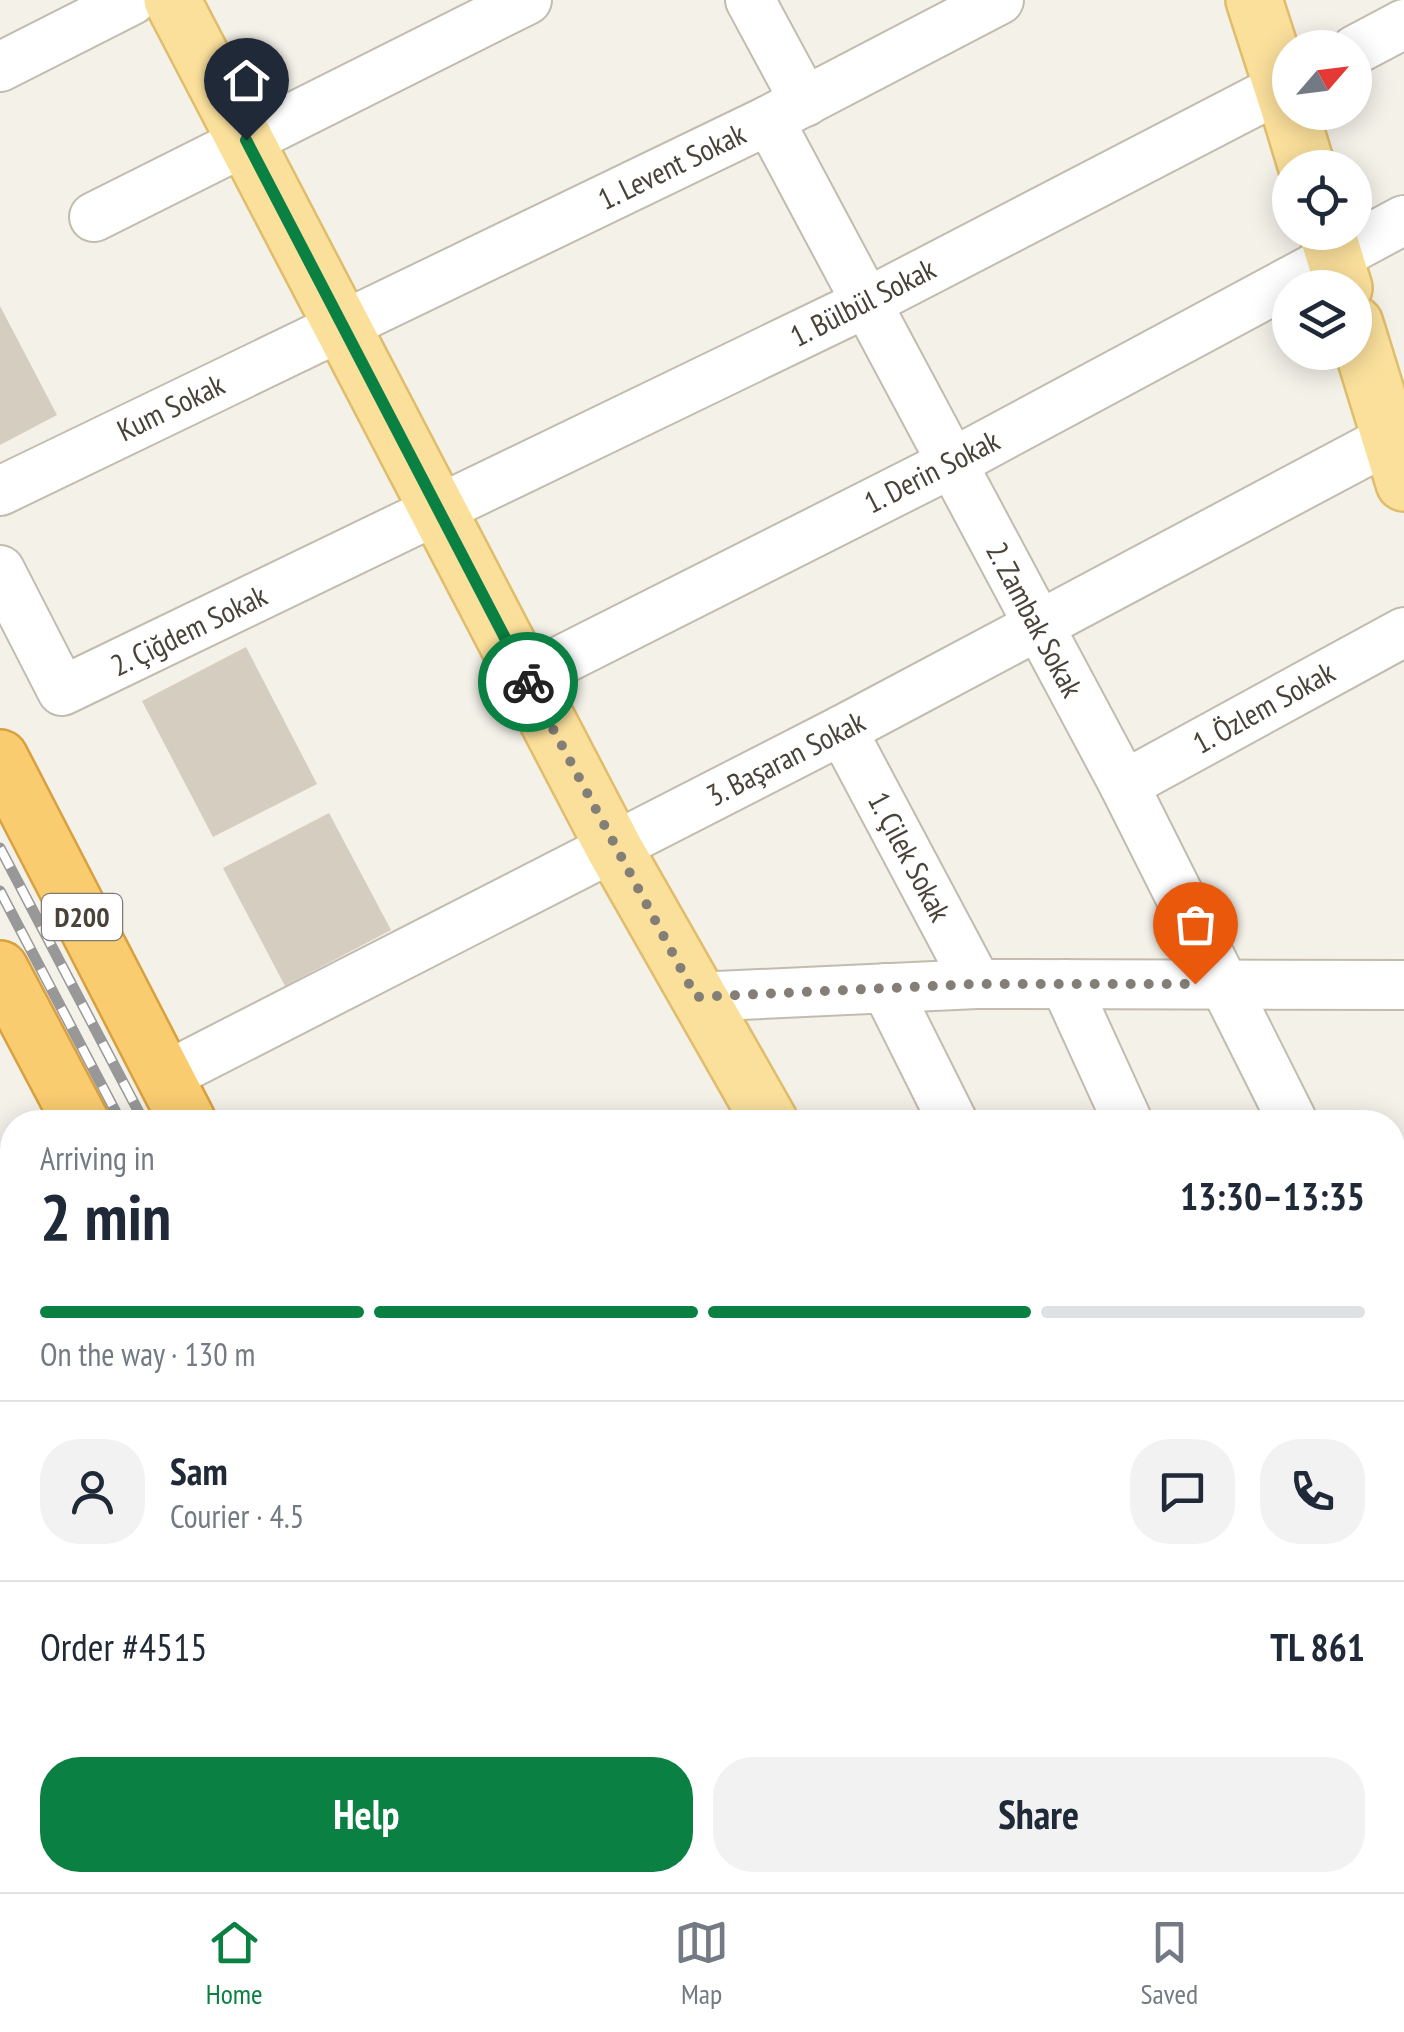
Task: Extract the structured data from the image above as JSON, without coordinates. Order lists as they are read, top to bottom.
{
  "streets": {
    "highway": ["D200"],
    "street": [
      "1. Levent Sokak",
      "1. Bülbül Sokak",
      "Kum Sokak",
      "1. Derin Sokak",
      "2. Zambak Sokak",
      "2. Çiğdem Sokak",
      "1. Özlem Sokak",
      "3. Başaran Sokak",
      "1. Çilek Sokak"
    ]
  },
  "crossings": [
    ["1. Levent Sokak", "Kum Sokak"],
    ["1. Levent Sokak", "2. Zambak Sokak"],
    ["1. Bülbül Sokak", "2. Zambak Sokak"],
    ["1. Bülbül Sokak", "2. Çiğdem Sokak"],
    ["1. Derin Sokak", "2. Zambak Sokak"],
    ["2. Zambak Sokak", "1. Özlem Sokak"],
    ["2. Zambak Sokak", "3. Başaran Sokak"],
    ["3. Başaran Sokak", "1. Çilek Sokak"],
    ["3. Başaran Sokak", "D200"]
  ],
  "north": "top right",
  "page": {
    "heading": ["2 min", "Arriving in", "13:30–13:35"],
    "panel": [
      "Sam",
      "Courier · 4.5",
      "Order #4515",
      "TL 861"
    ],
    "bar": "On the way · 130 m",
    "buttons": ["Help", "Share"],
    "tabs": ["Home", "Map", "Saved"]
  }
}
